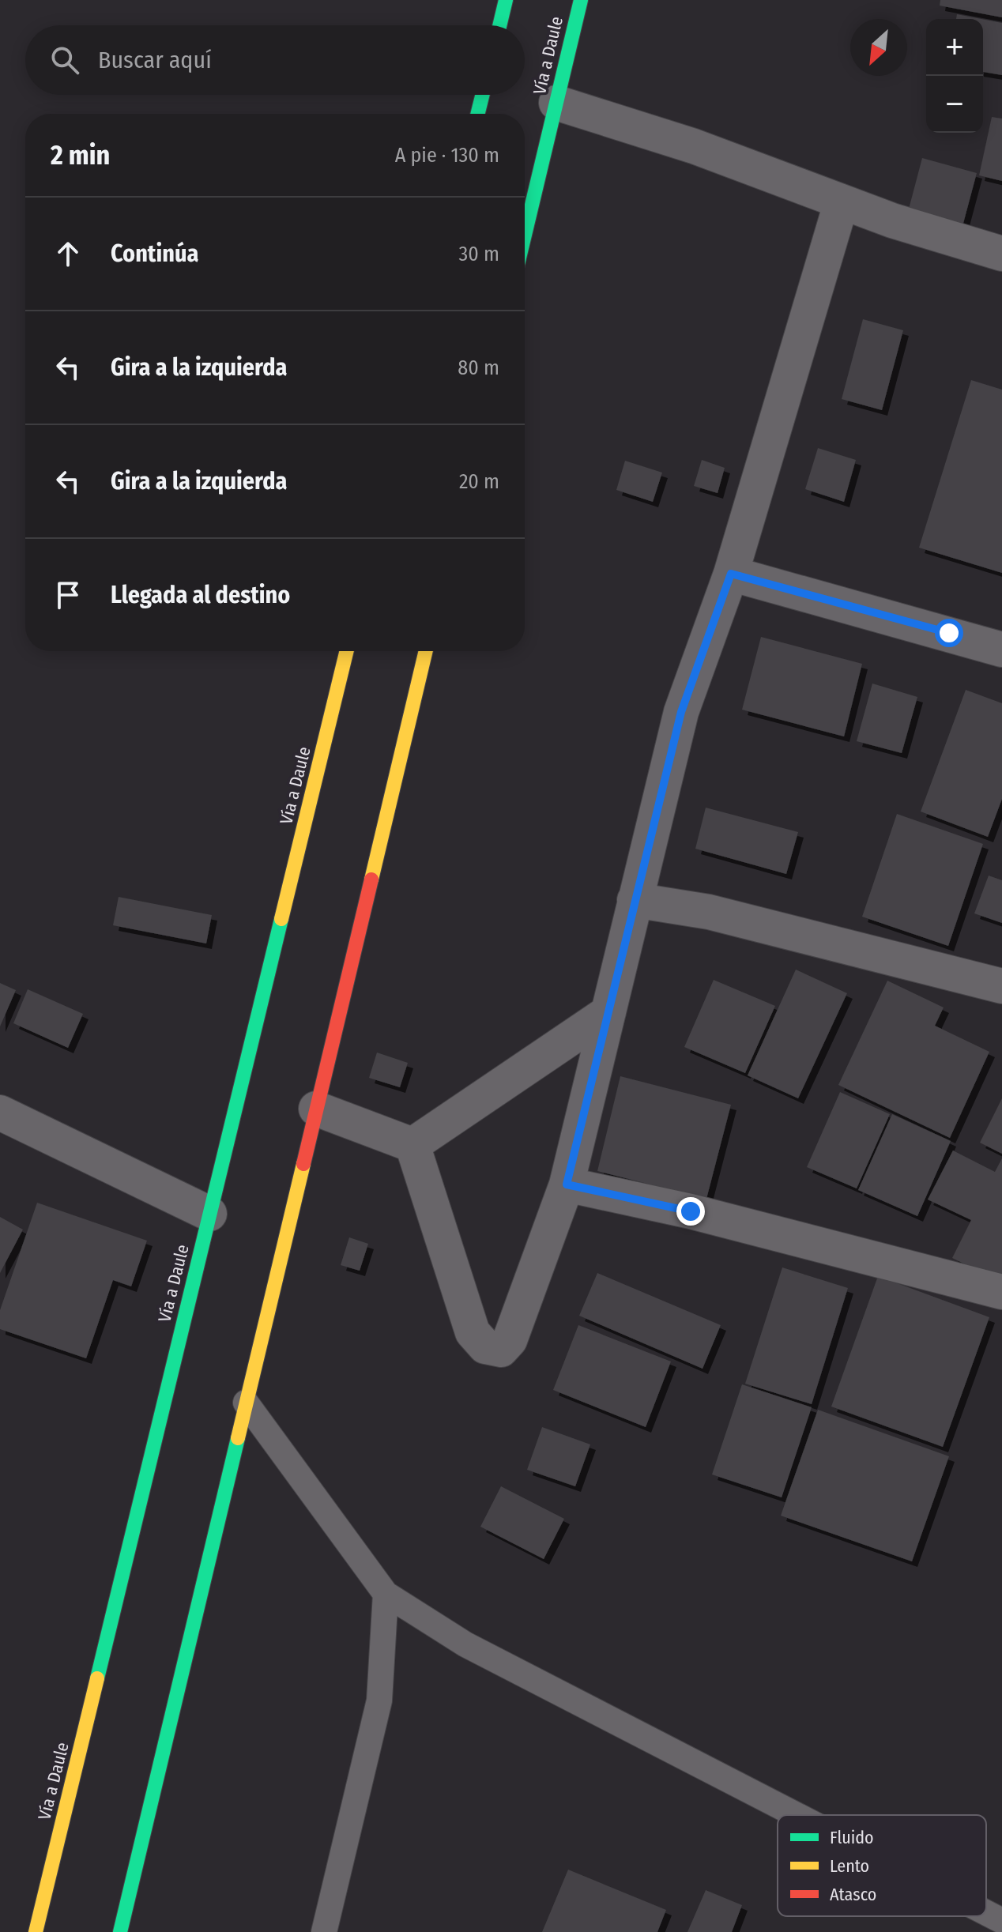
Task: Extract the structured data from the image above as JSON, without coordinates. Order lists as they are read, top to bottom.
{
  "streets": {
    "highway": ["Vía a Daule"]
  },
  "legend": ["Fluido", "Lento", "Atasco"],
  "north": "bottom left",
  "page": {
    "map_buttons": ["+", "−"],
    "search": "Buscar aquí",
    "heading": ["2 min", "A pie · 130 m"],
    "list": [
      ["Continúa", "30 m"],
      ["Gira a la izquierda", "80 m"],
      ["Gira a la izquierda", "20 m"],
      "Llegada al destino"
    ]
  }
}
